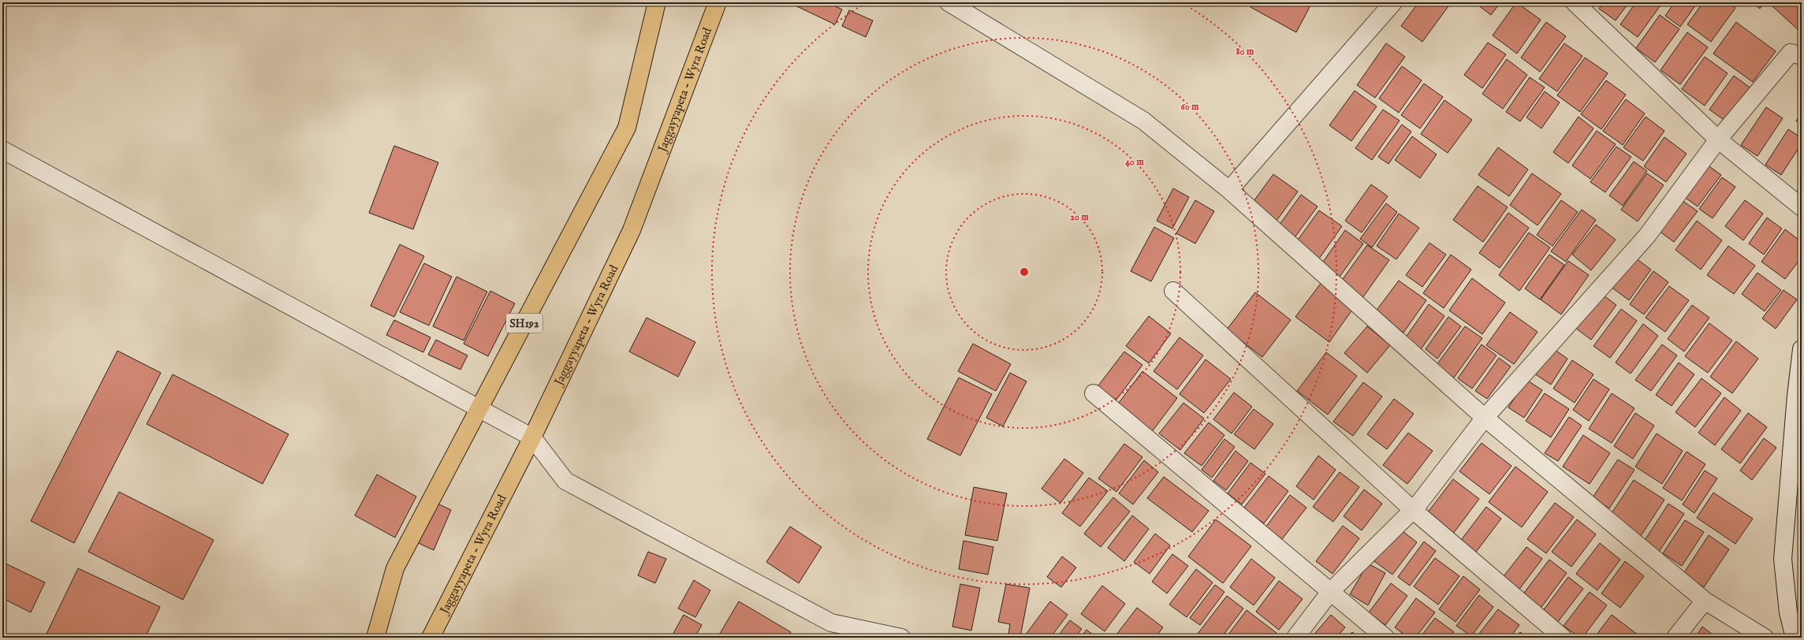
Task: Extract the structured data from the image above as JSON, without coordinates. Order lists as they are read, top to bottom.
{
  "streets": {
    "main road": ["Jaggayyapeta - Wyra Road", "SH192"]
  },
  "rings": [
    "80 m",
    "60 m",
    "40 m",
    "20 m"
  ]
}
